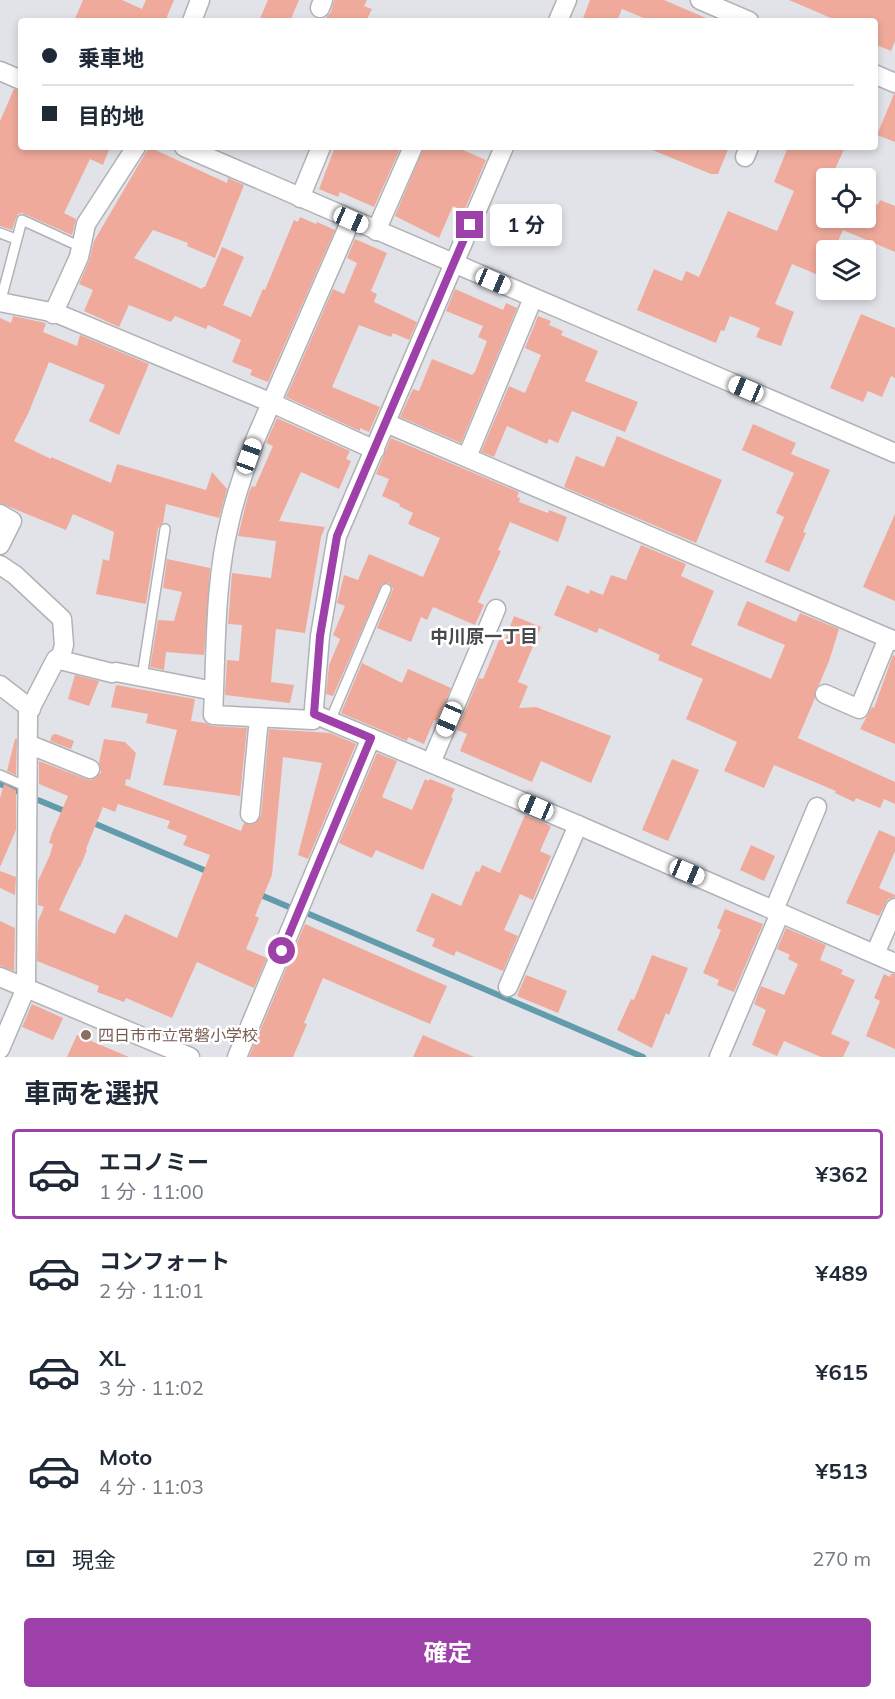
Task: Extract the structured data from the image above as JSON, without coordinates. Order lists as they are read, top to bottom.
{
  "districts": ["中川原一丁目"],
  "places": ["四日市市立常磐小学校"],
  "page": {
    "banner": ["乗車地", "目的地"],
    "bubble": "1 分",
    "heading": "車両を選択",
    "list": [
      {
        "name": "エコノミー",
        "note": "1 分 · 11:00",
        "value": "¥362"
      },
      {
        "name": "コンフォート",
        "note": "2 分 · 11:01",
        "value": "¥489"
      },
      {
        "name": "XL",
        "note": "3 分 · 11:02",
        "value": "¥615"
      },
      {
        "name": "Moto",
        "note": "4 分 · 11:03",
        "value": "¥513"
      }
    ],
    "pay": ["現金", "270 m"],
    "buttons": "確定"
  }
}
